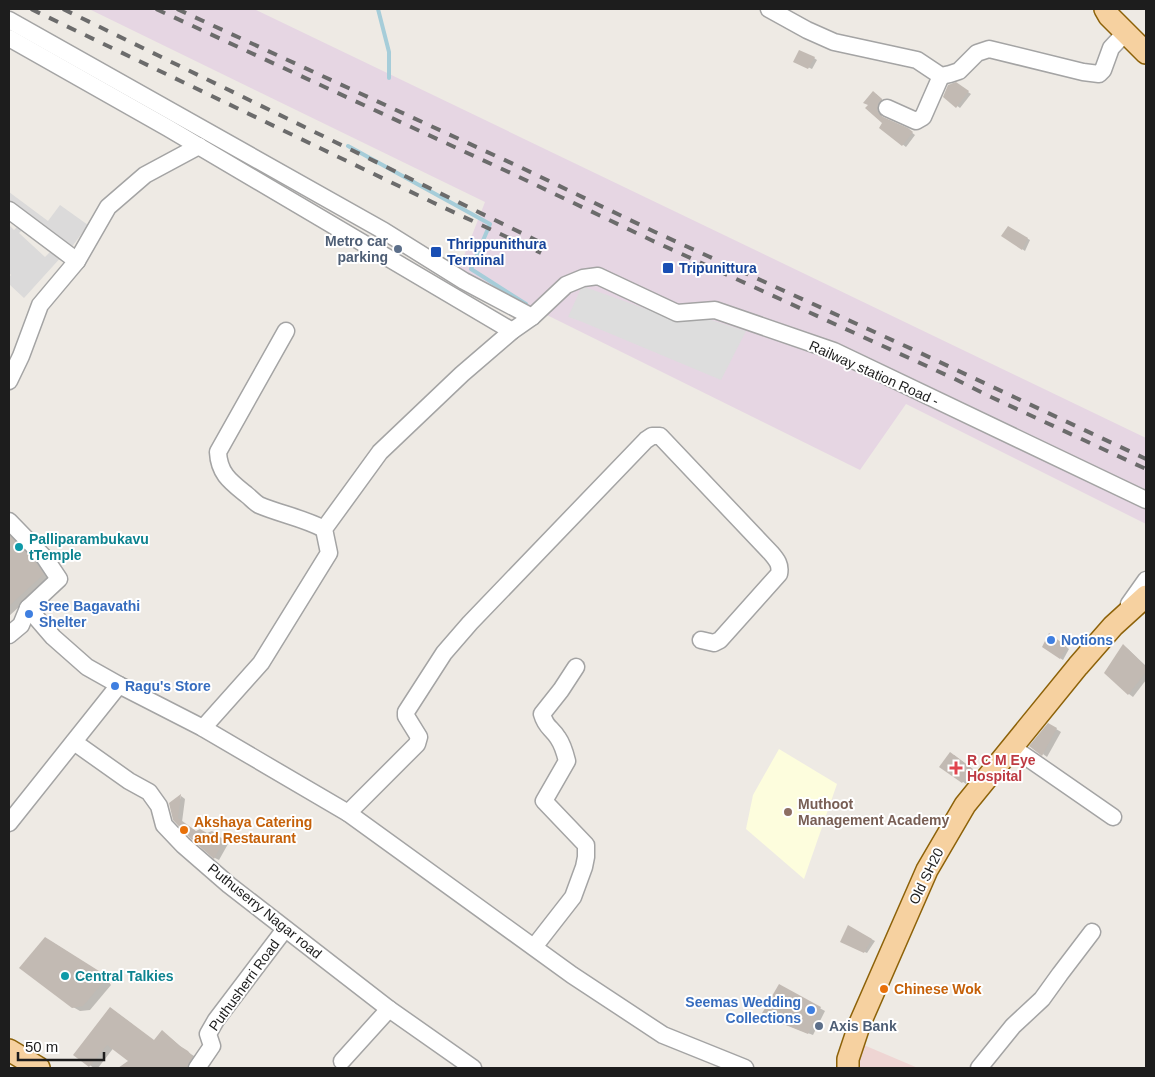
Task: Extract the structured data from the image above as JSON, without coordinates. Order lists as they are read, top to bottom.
{
  "streets": {
    "main road": ["Old SH20"],
    "street": ["Railway station Road -", "Puthuserry Nagar road", "Puthusherri Road"]
  },
  "crossings": [
    ["Puthuserry Nagar road", "Puthusherri Road"]
  ],
  "places": {
    "other": [
      "Metro car parking",
      "Palliparambukavu tTemple",
      "Sree Bagavathi Shelter",
      "Notions",
      "Ragu's Store",
      "Muthoot Management Academy",
      "Akshaya Catering and Restaurant",
      "Central Talkies",
      "Chinese Wok",
      "Seemas Wedding Collections",
      "Axis Bank"
    ],
    "transit": ["Thrippunithura Terminal", "Tripunittura"],
    "health": ["R C M Eye Hospital"]
  },
  "scale_bar": "50 m"
}
